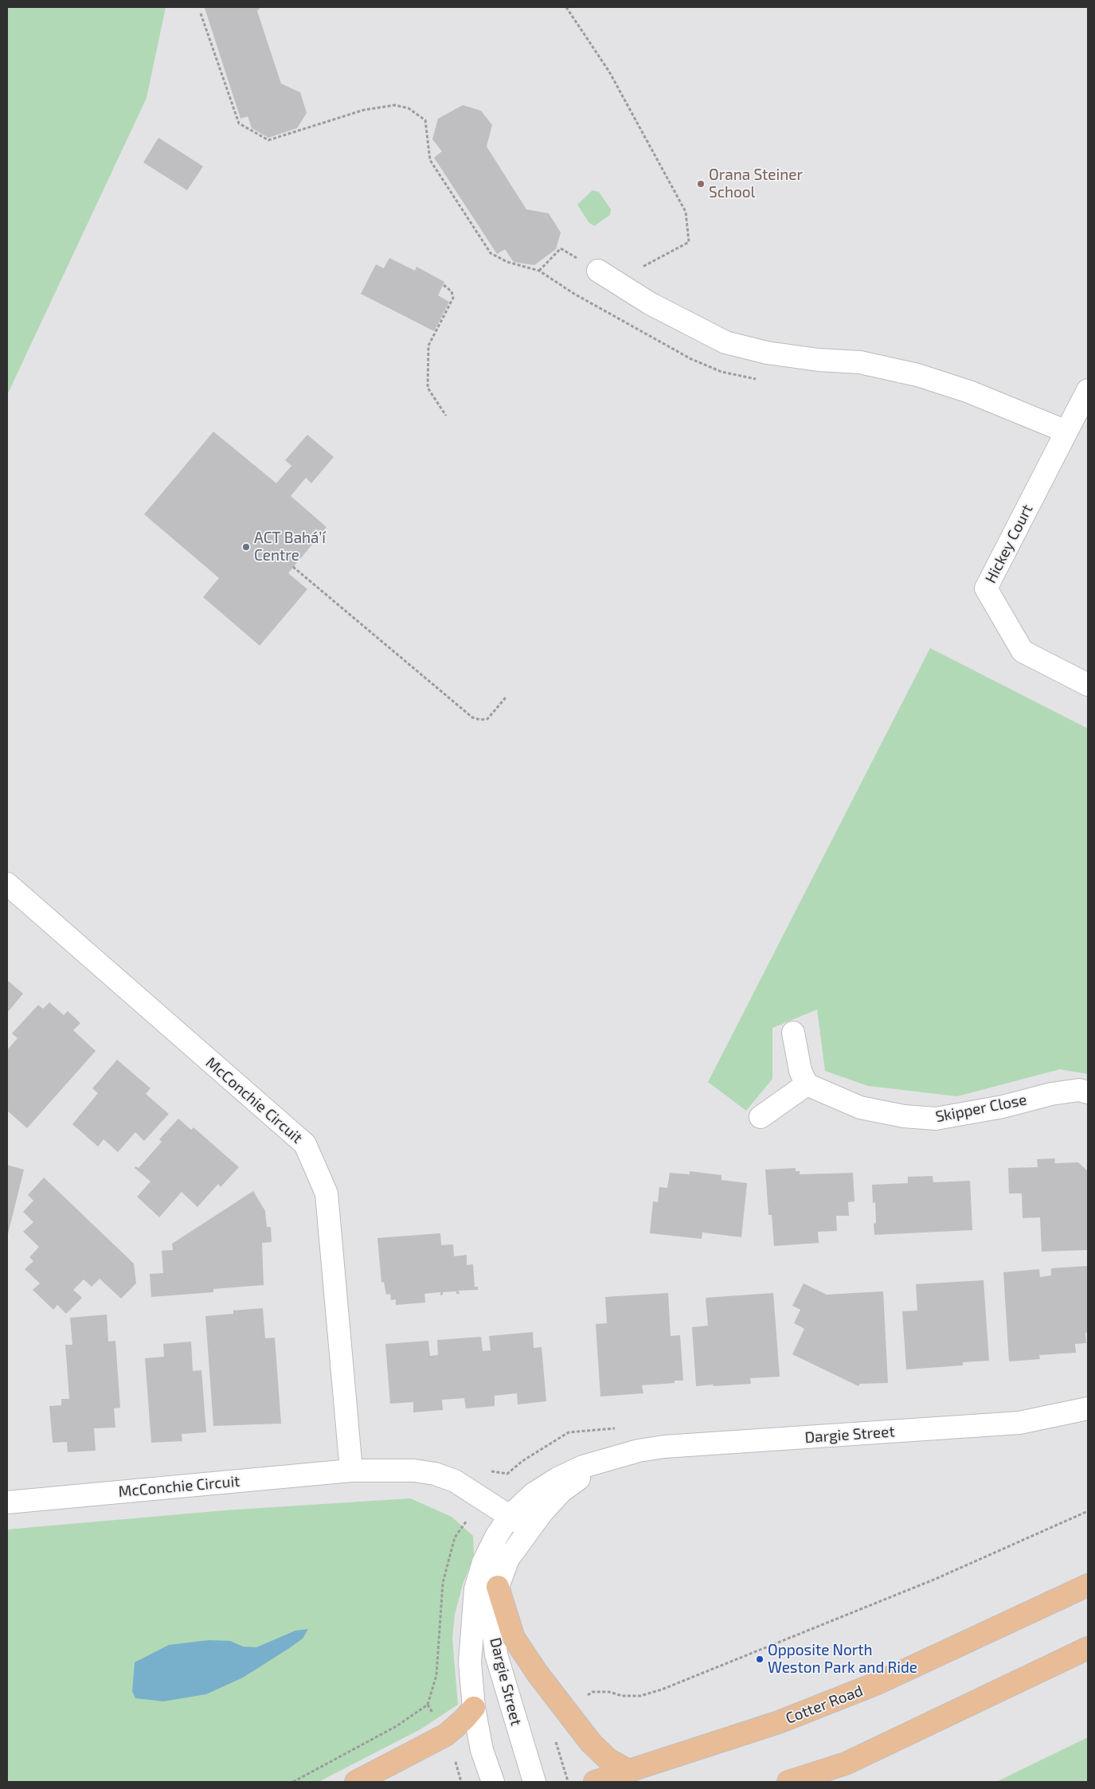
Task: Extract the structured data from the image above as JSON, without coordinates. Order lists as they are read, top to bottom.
{
  "streets": {
    "main road": ["Cotter Road"],
    "street": [
      "Hickey Court",
      "McConchie Circuit",
      "Skipper Close",
      "Dargie Street"
    ]
  },
  "crossings": [
    ["McConchie Circuit", "Dargie Street"]
  ],
  "places": ["Orana Steiner School", "ACT Bahá’í Centre", "Opposite North Weston Park and Ride"]
}
